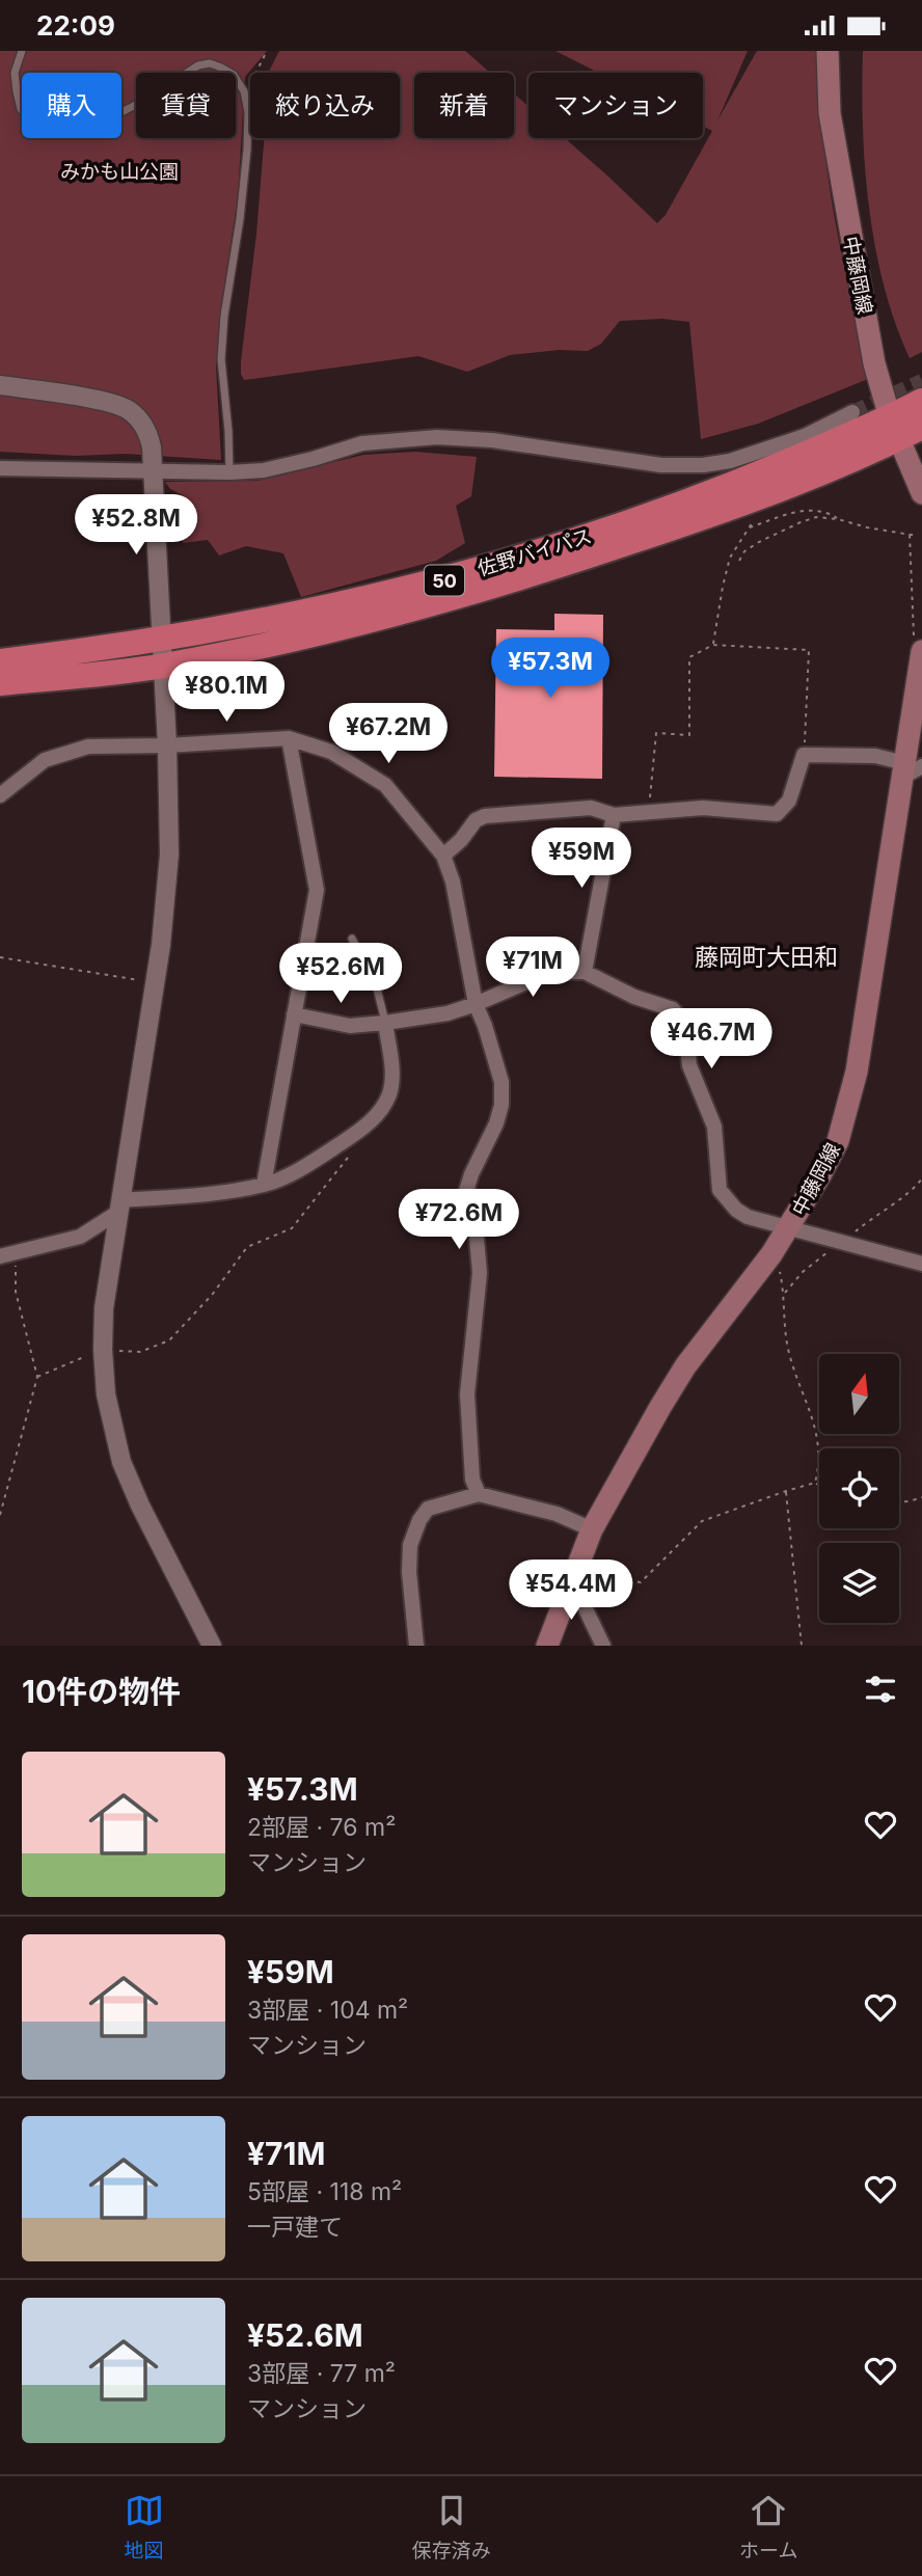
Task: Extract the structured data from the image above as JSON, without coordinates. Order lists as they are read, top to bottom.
{
  "streets": {
    "highway": ["佐野バイパス", "50"],
    "main road": ["中藤岡線"]
  },
  "crossings": [
    ["中藤岡線", "佐野バイパス"]
  ],
  "districts": ["藤岡町大田和"],
  "parks": ["みかも山公園"],
  "north": "top",
  "page": {
    "status": "22:09",
    "chip": [
      "購入",
      "賃貸",
      "絞り込み",
      "新着",
      "マンション"
    ],
    "price": [
      "¥52.8M",
      "¥57.3M",
      "¥80.1M",
      "¥67.2M",
      "¥59M",
      "¥71M",
      "¥52.6M",
      "¥46.7M",
      "¥72.6M",
      "¥54.4M"
    ],
    "heading": "10件の物件",
    "list": [
      {
        "name": "¥57.3M",
        "note": "2部屋 · 76 m² · マンション"
      },
      {
        "name": "¥59M",
        "note": "3部屋 · 104 m² · マンション"
      },
      {
        "name": "¥71M",
        "note": "5部屋 · 118 m² · 一戸建て"
      },
      {
        "name": "¥52.6M",
        "note": "3部屋 · 77 m² · マンション"
      }
    ],
    "tabs": ["地図", "保存済み", "ホーム"]
  }
}
